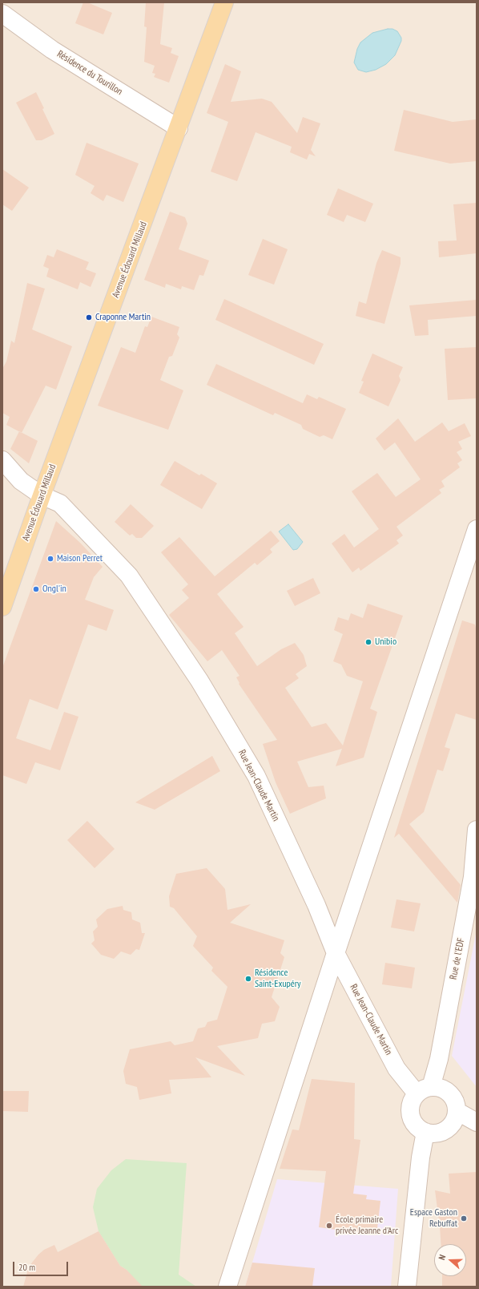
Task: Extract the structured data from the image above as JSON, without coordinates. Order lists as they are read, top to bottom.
{
  "streets": {
    "main road": ["Avenue Édouard Millaud"],
    "street": ["Résidence du Tourillon", "Rue Jean-Claude Martin", "Rue de l'EDF"]
  },
  "crossings": [
    ["Résidence du Tourillon", "Avenue Édouard Millaud"],
    ["Avenue Édouard Millaud", "Rue Jean-Claude Martin"],
    ["Rue Jean-Claude Martin", "Rue de l'EDF"]
  ],
  "places": [
    "Craponne Martin",
    "Maison Perret",
    "Ongl'in",
    "Unibio",
    "Résidence Saint-Exupéry",
    "Espace Gaston Rebuffat",
    "École primaire privée Jeanne d'Arc"
  ],
  "scale_bar": "20 m",
  "north": "left"
}
